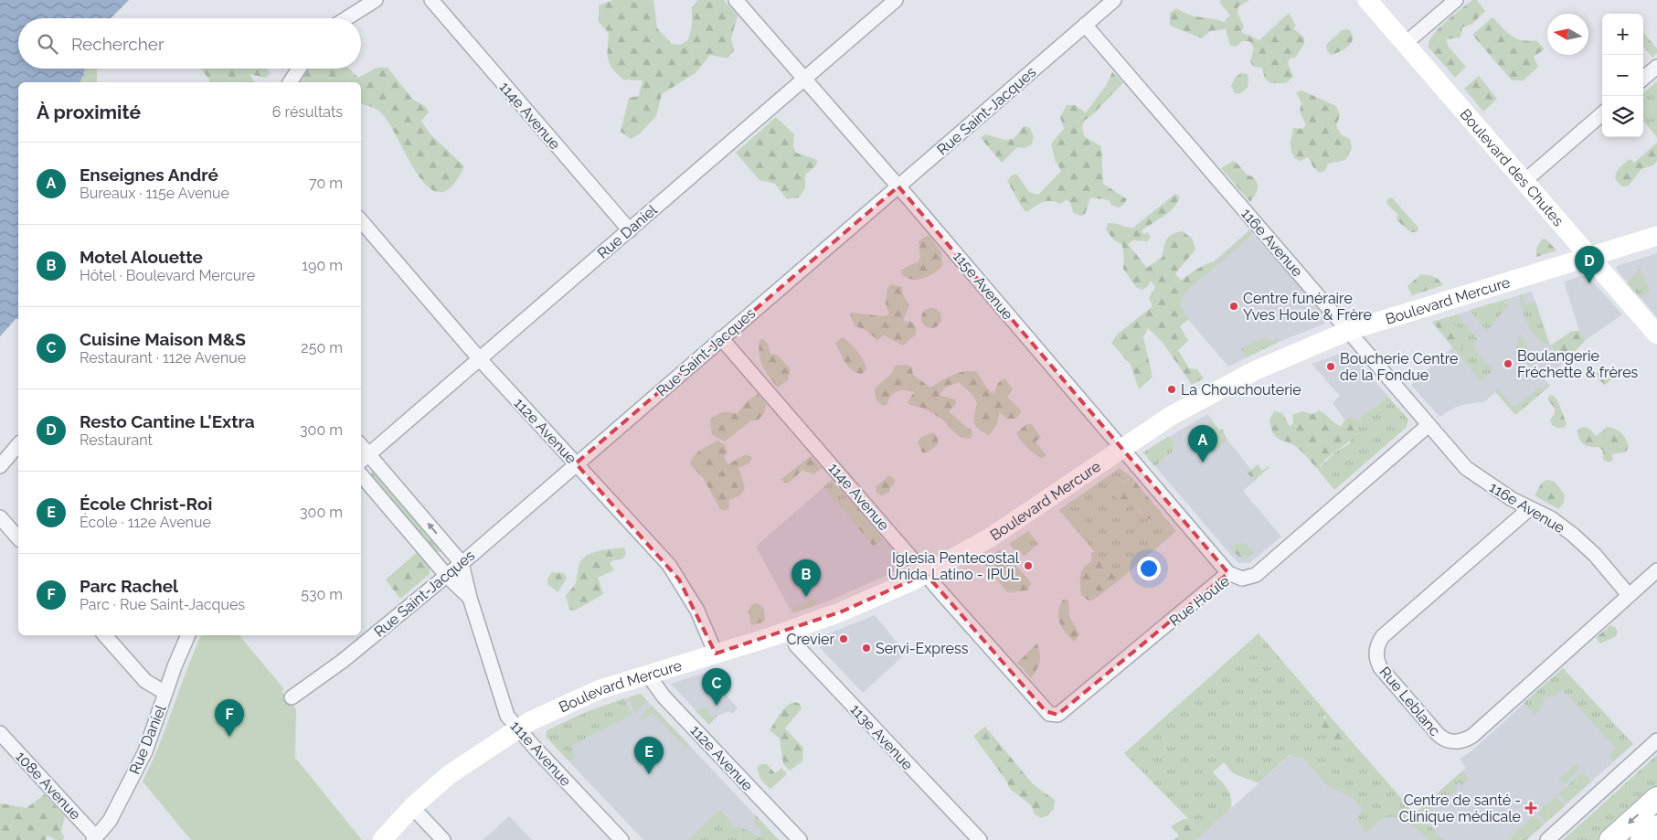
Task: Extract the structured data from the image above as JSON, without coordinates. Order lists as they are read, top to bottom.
{
  "streets": {
    "street": [
      "Rue Saint-Jacques",
      "114e Avenue",
      "Boulevard des Chutes",
      "Rue Daniel",
      "116e Avenue",
      "115e Avenue",
      "Boulevard Mercure",
      "112e Avenue",
      "Rue Houle",
      "Rue Leblanc",
      "113e Avenue",
      "111e Avenue",
      "108e Avenue"
    ]
  },
  "crossings": [
    ["Rue Saint-Jacques", "114e Avenue"],
    ["Rue Saint-Jacques", "116e Avenue"],
    ["Rue Saint-Jacques", "115e Avenue"],
    ["Rue Saint-Jacques", "112e Avenue"],
    ["Rue Saint-Jacques", "111e Avenue"],
    ["114e Avenue", "Rue Daniel"],
    ["114e Avenue", "Boulevard Mercure"],
    ["114e Avenue", "Rue Houle"],
    ["Boulevard des Chutes", "Boulevard Mercure"],
    ["Rue Daniel", "115e Avenue"],
    ["Rue Daniel", "112e Avenue"],
    ["Rue Daniel", "111e Avenue"],
    ["Rue Daniel", "108e Avenue"],
    ["116e Avenue", "Boulevard Mercure"],
    ["116e Avenue", "Rue Houle"],
    ["116e Avenue", "Rue Leblanc"],
    ["115e Avenue", "Boulevard Mercure"],
    ["115e Avenue", "Rue Houle"],
    ["Boulevard Mercure", "112e Avenue"],
    ["Boulevard Mercure", "113e Avenue"],
    ["Boulevard Mercure", "111e Avenue"]
  ],
  "places": {
    "other": [
      "Centre funéraire Yves Houle & Frère",
      "Boulangerie Fréchette & frères",
      "Boucherie Centre de la Fondue",
      "La Chouchouterie",
      "Iglesia Pentecostal Unida Latino - IPUL",
      "Crevier",
      "Servi-Express"
    ],
    "health": ["Centre de santé - Clinique médicale"]
  },
  "north": "left",
  "page": {
    "map_buttons": ["+", "−"],
    "search": "Rechercher",
    "heading": ["À proximité", "6 résultats"],
    "list": [
      {
        "mark": "A",
        "name": "Enseignes André",
        "note": "Bureaux · 115e Avenue",
        "value": "70 m"
      },
      {
        "mark": "B",
        "name": "Motel Alouette",
        "note": "Hôtel · Boulevard Mercure",
        "value": "190 m"
      },
      {
        "mark": "C",
        "name": "Cuisine Maison M&S",
        "note": "Restaurant · 112e Avenue",
        "value": "250 m"
      },
      {
        "mark": "D",
        "name": "Resto Cantine L'Extra",
        "note": "Restaurant",
        "value": "300 m"
      },
      {
        "mark": "E",
        "name": "École Christ-Roi",
        "note": "École · 112e Avenue",
        "value": "300 m"
      },
      {
        "mark": "F",
        "name": "Parc Rachel",
        "note": "Parc · Rue Saint-Jacques",
        "value": "530 m"
      }
    ],
    "pins": [
      "D",
      "A",
      "B",
      "C",
      "F",
      "E"
    ]
  }
}
